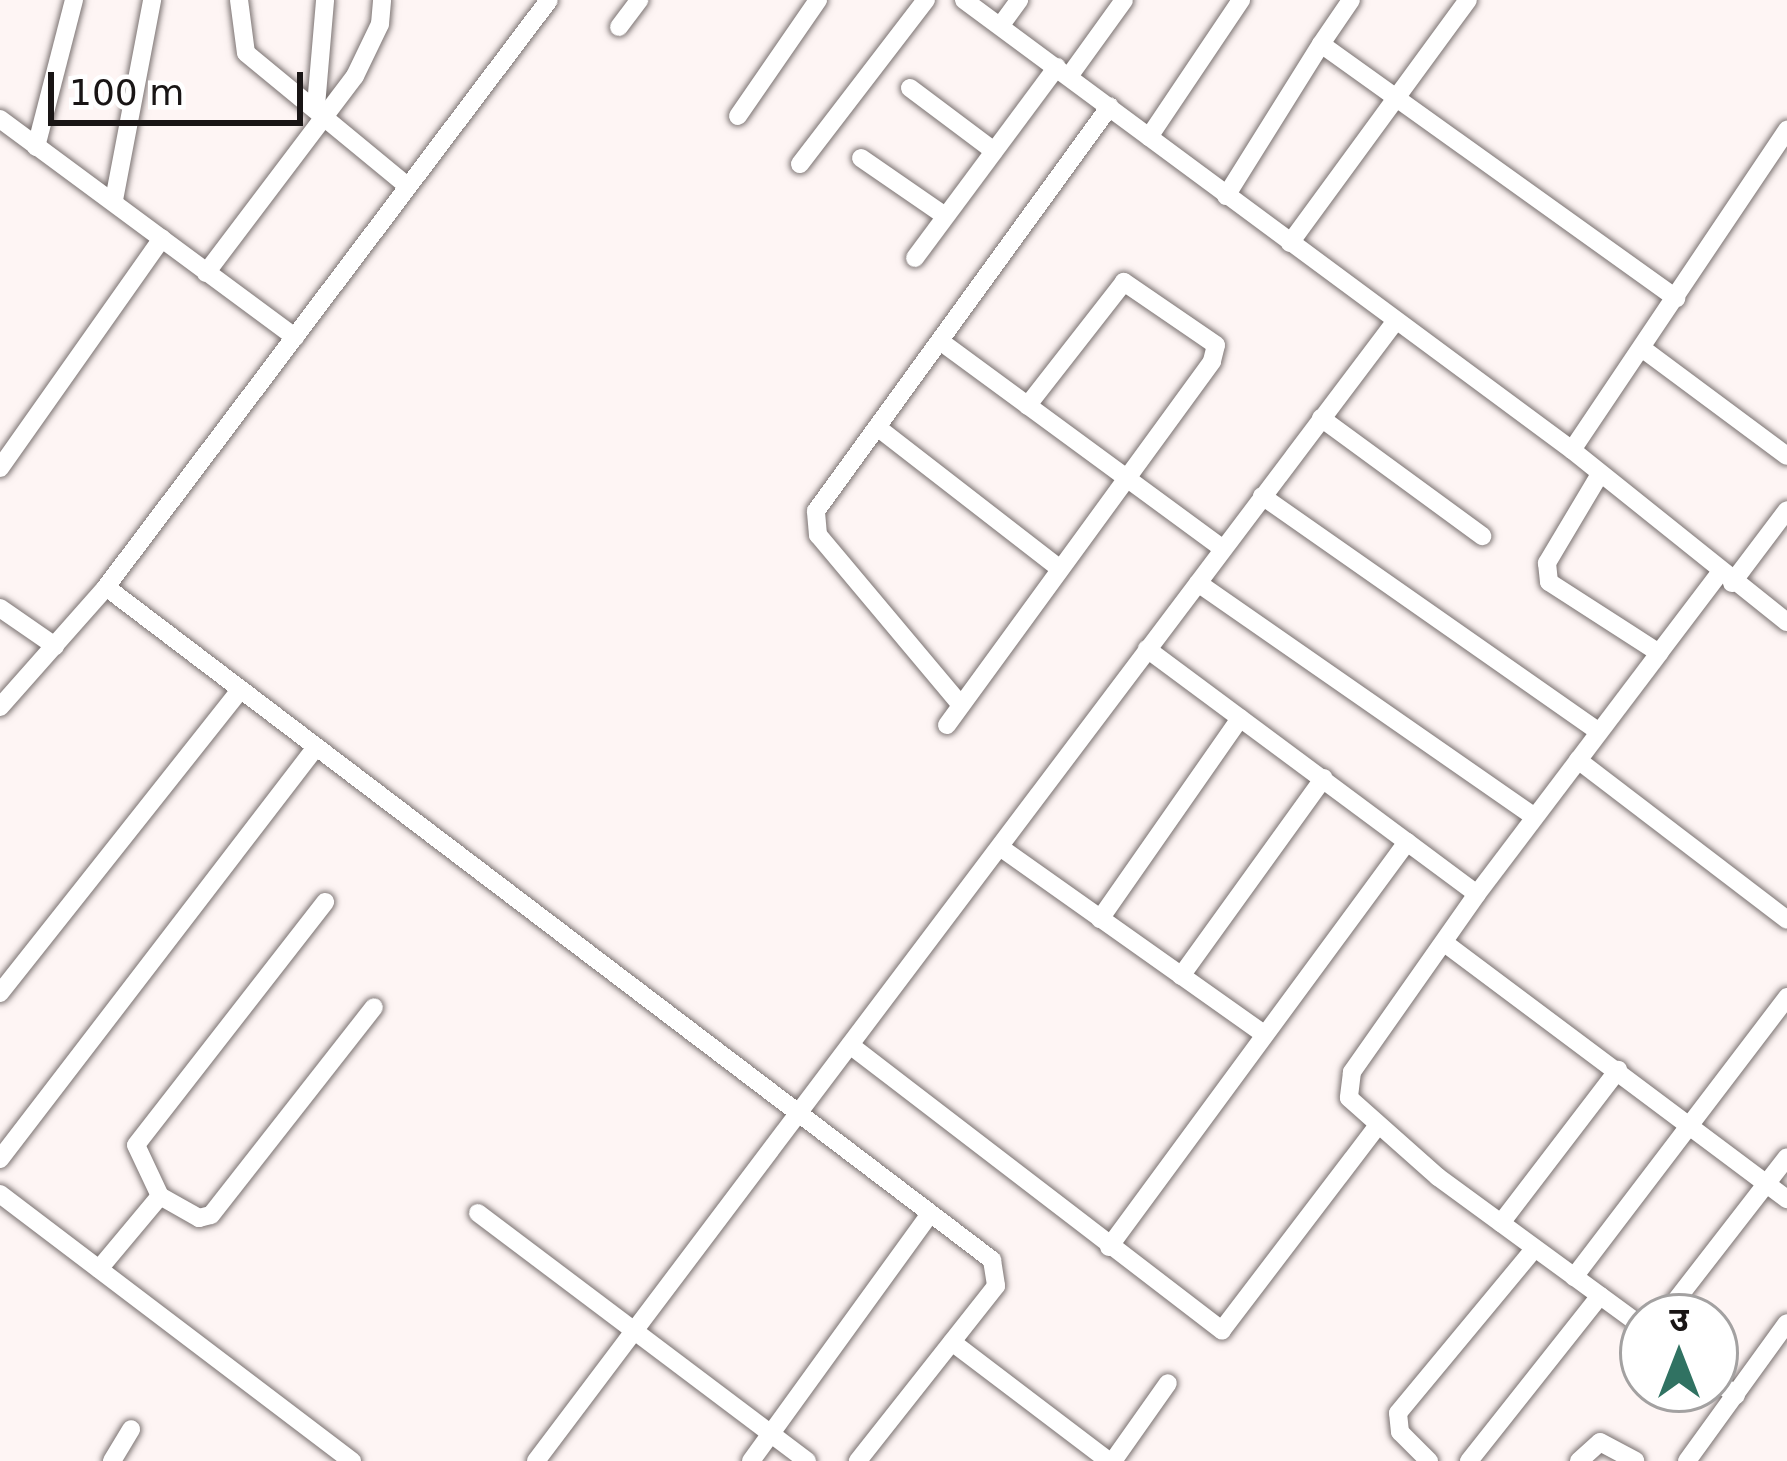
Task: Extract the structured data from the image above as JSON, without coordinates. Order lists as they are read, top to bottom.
{
  "scale_bar": "100 m",
  "north": "top"
}
